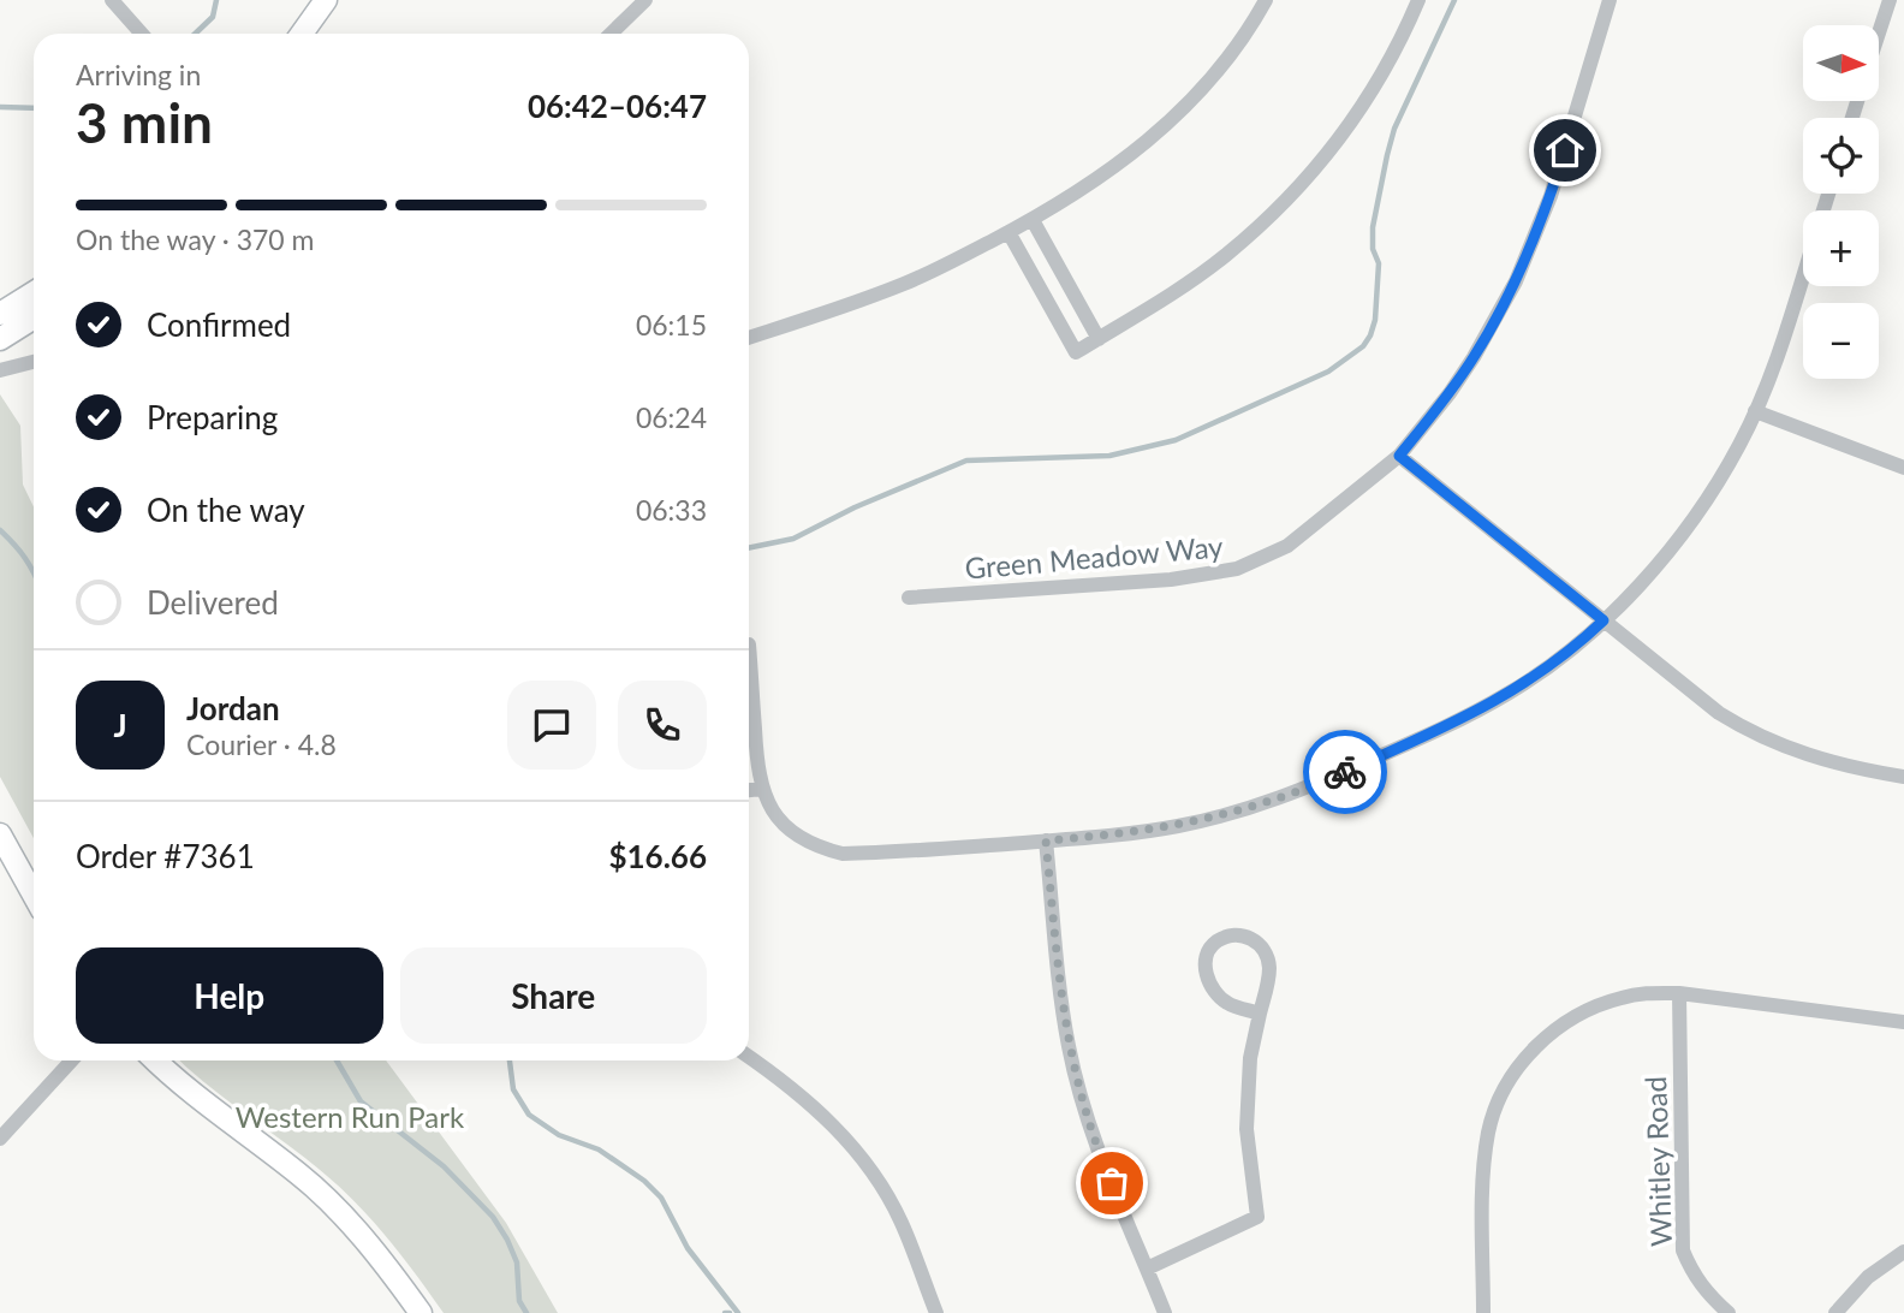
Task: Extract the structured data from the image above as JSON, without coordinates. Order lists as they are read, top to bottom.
{
  "streets": {
    "street": ["Green Meadow Way", "Whitley Road"]
  },
  "parks": ["Western Run Park"],
  "north": "right",
  "page": {
    "map_buttons": ["+", "−"],
    "heading": ["3 min", "Arriving in", "06:42–06:47"],
    "panel": [
      "Jordan",
      "Courier · 4.8",
      "Order #7361",
      "$16.66"
    ],
    "bar": "On the way · 370 m",
    "list": [
      ["Confirmed", "06:15"],
      ["Preparing", "06:24"],
      ["On the way", "06:33"],
      "Delivered"
    ],
    "round": "J",
    "buttons": ["Help", "Share"]
  }
}
